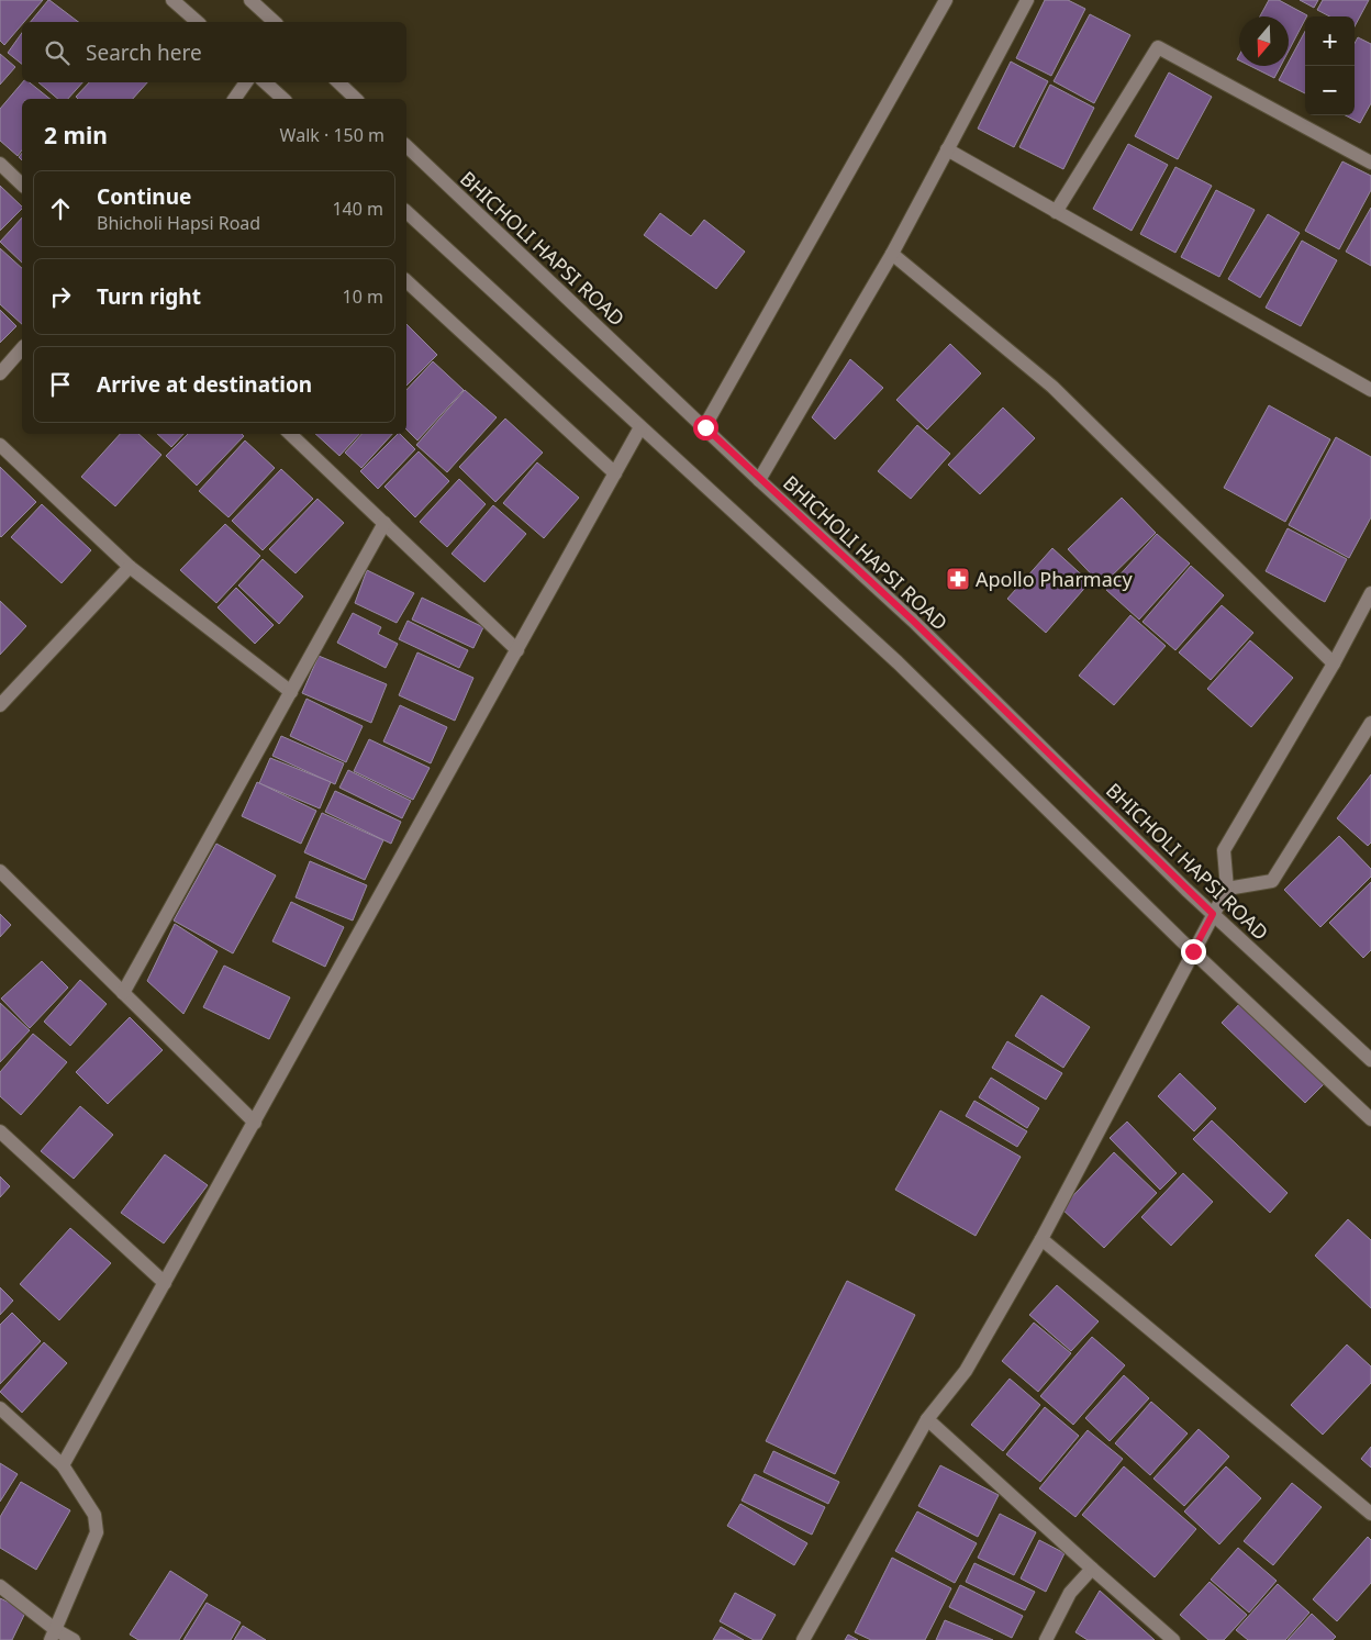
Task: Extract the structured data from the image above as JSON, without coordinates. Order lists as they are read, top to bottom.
{
  "streets": {
    "street": ["BHICHOLI HAPSI ROAD"]
  },
  "places": {
    "pharmacy": ["Apollo Pharmacy"]
  },
  "north": "bottom",
  "page": {
    "map_buttons": ["+", "−"],
    "search": "Search here",
    "heading": ["2 min", "Walk · 150 m"],
    "list": [
      ["Continue", "Bhicholi Hapsi Road", "140 m"],
      ["Turn right", "10 m"],
      "Arrive at destination"
    ]
  }
}
